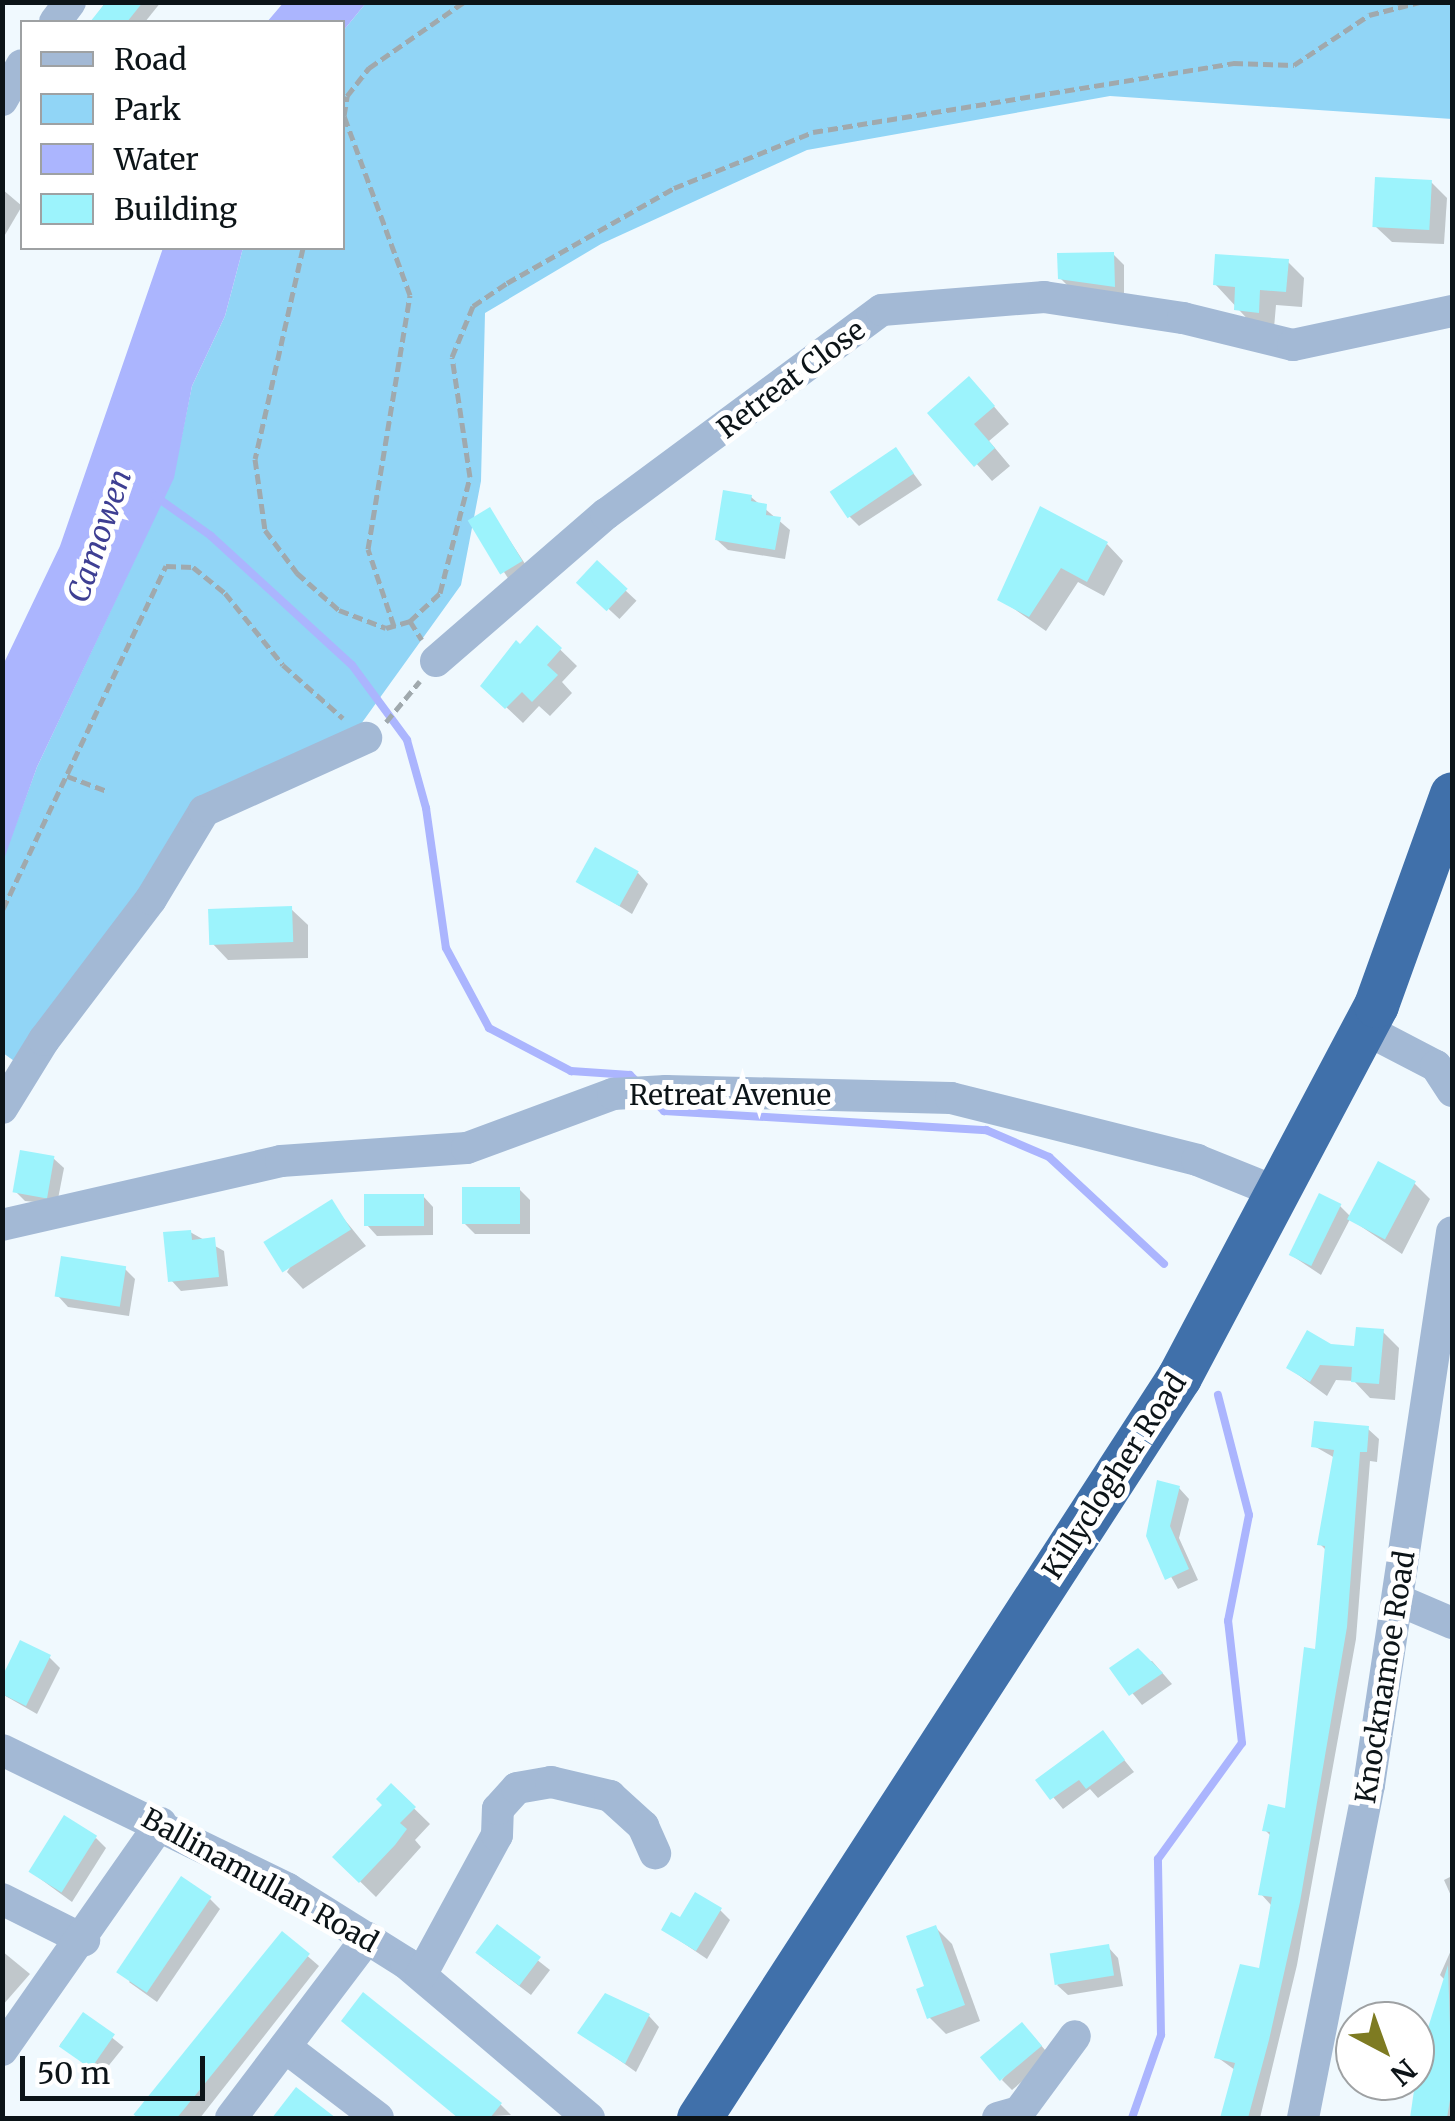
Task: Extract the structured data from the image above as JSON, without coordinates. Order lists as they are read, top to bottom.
{
  "streets": {
    "highway": ["Killyclogher Road"],
    "street": [
      "Retreat Close",
      "Retreat Avenue",
      "Knocknamoe Road",
      "Ballinamullan Road"
    ]
  },
  "crossings": [
    ["Retreat Avenue", "Killyclogher Road"]
  ],
  "water": ["Camowen"],
  "legend": [
    "Road",
    "Park",
    "Water",
    "Building"
  ],
  "scale_bar": "50 m",
  "north": "bottom right"
}
